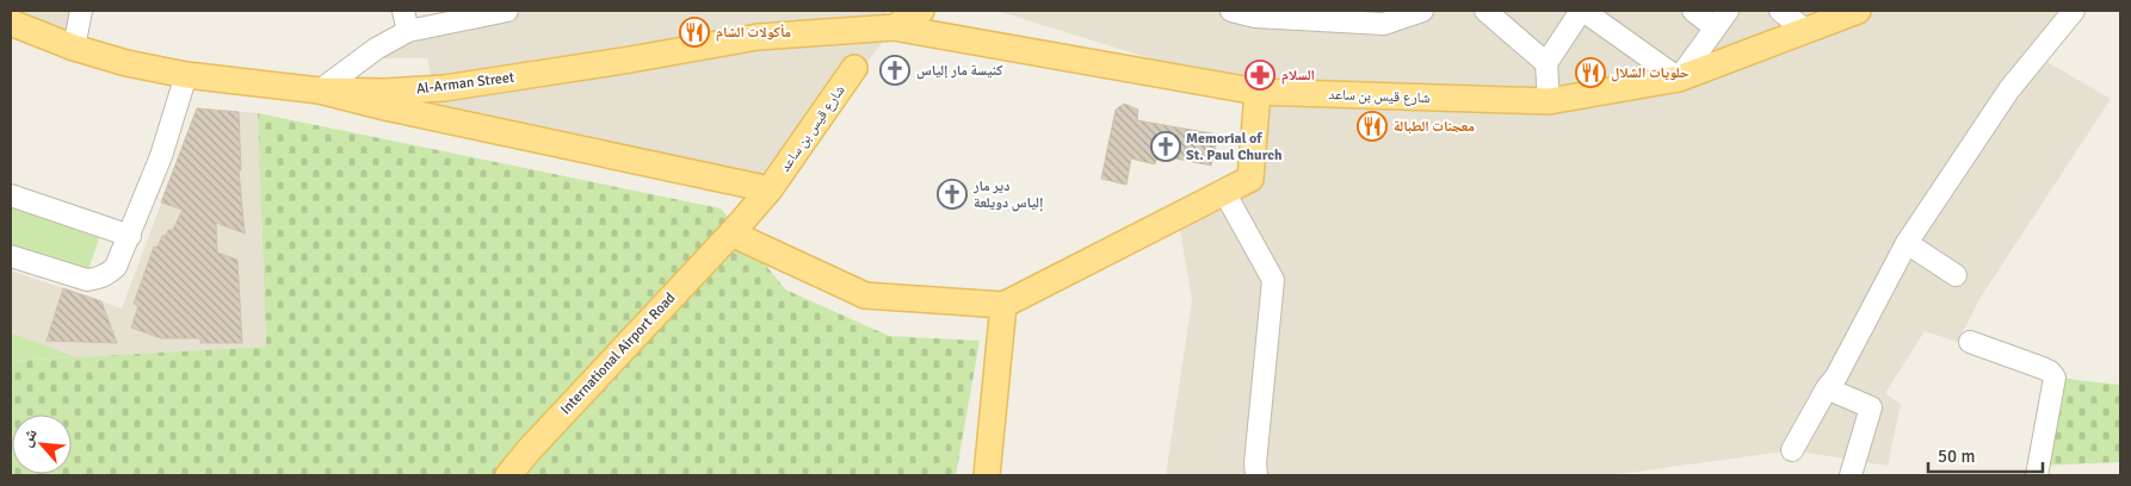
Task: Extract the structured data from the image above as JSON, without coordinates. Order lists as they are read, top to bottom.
{
  "streets": {
    "main road": ["Al-Arman Street", "شارع قيس بن ساعد", "International Airport Road"]
  },
  "crossings": [
    ["Al-Arman Street", "شارع قيس بن ساعد"],
    ["شارع قيس بن ساعد", "International Airport Road"]
  ],
  "places": {
    "restaurant": ["مأكولات الشام", "حلويات الشلال", "معجنات الطبالة"],
    "church": ["كنيسة مار إلياس", "Memorial of St. Paul Church", "دير مار إلياس دويلعة"],
    "pharmacy": ["السلام"]
  },
  "scale_bar": "50 m",
  "north": "top left"
}
